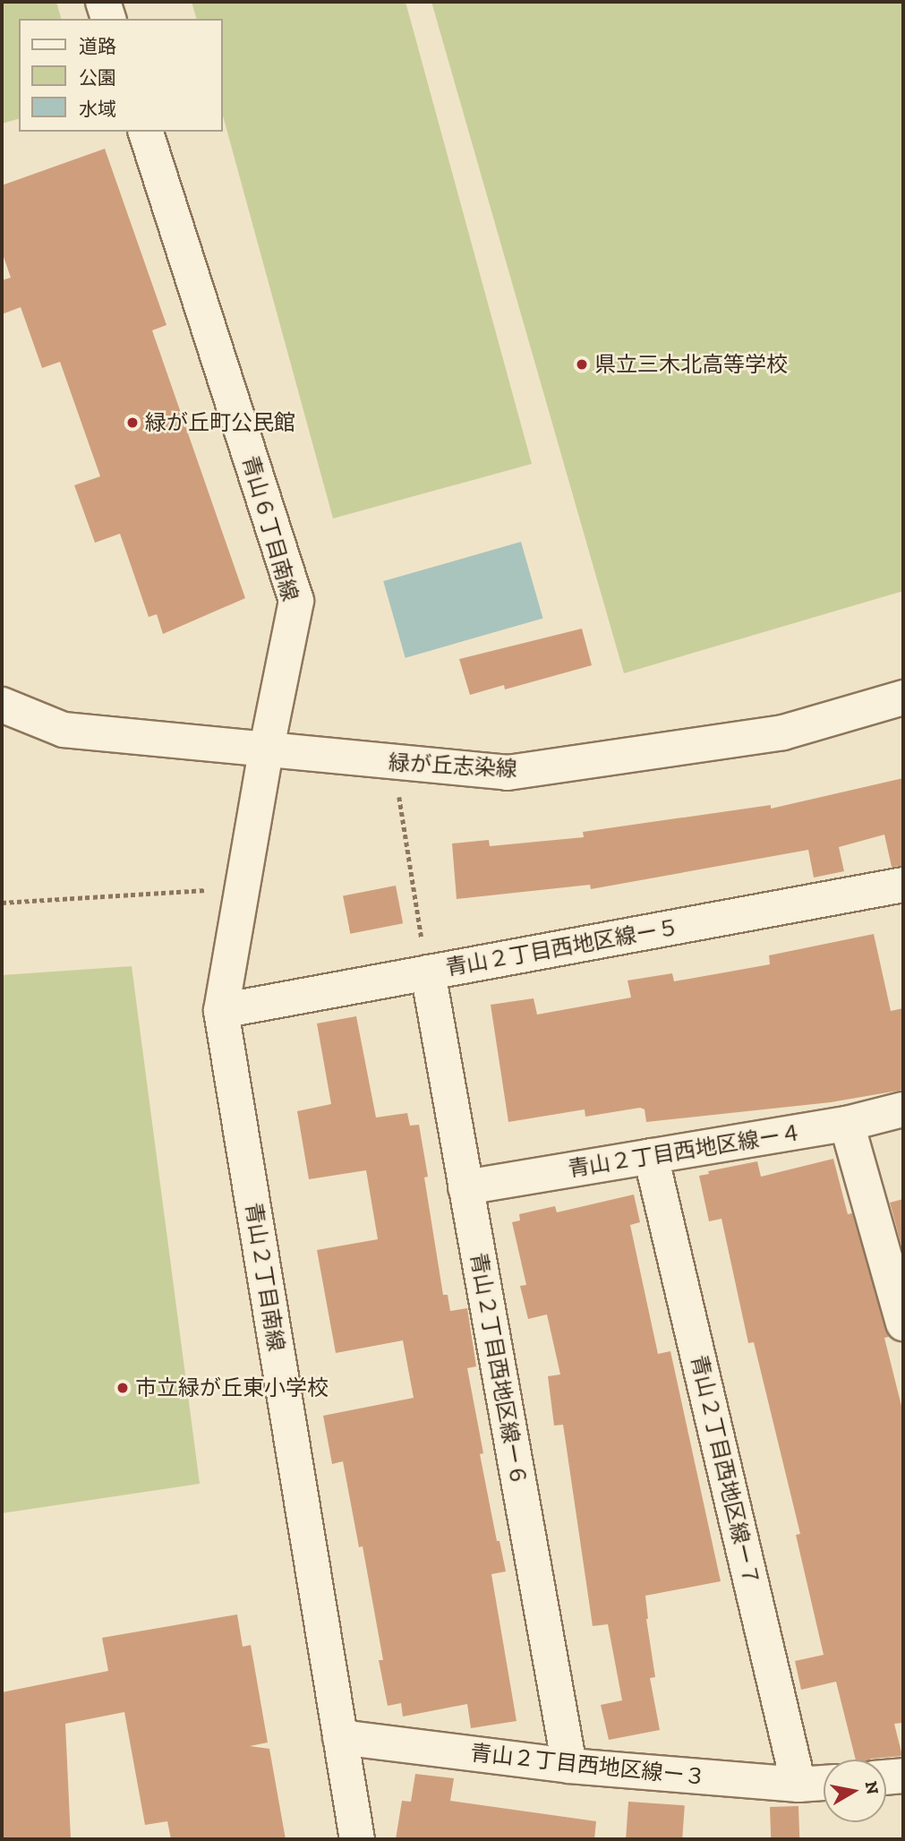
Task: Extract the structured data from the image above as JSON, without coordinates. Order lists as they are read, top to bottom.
{
  "streets": {
    "street": [
      "青山６丁目南線",
      "緑が丘志染線",
      "青山２丁目西地区線ー５",
      "青山２丁目西地区線ー４",
      "青山２丁目南線",
      "青山２丁目西地区線ー６",
      "青山２丁目西地区線ー７",
      "青山２丁目西地区線ー３"
    ]
  },
  "crossings": [
    ["青山６丁目南線", "緑が丘志染線"],
    ["青山６丁目南線", "青山２丁目南線"],
    ["緑が丘志染線", "青山２丁目南線"],
    ["青山２丁目西地区線ー５", "青山２丁目南線"],
    ["青山２丁目西地区線ー５", "青山２丁目西地区線ー６"],
    ["青山２丁目西地区線ー４", "青山２丁目西地区線ー６"],
    ["青山２丁目西地区線ー４", "青山２丁目西地区線ー７"],
    ["青山２丁目南線", "青山２丁目西地区線ー３"],
    ["青山２丁目西地区線ー６", "青山２丁目西地区線ー３"],
    ["青山２丁目西地区線ー７", "青山２丁目西地区線ー３"]
  ],
  "places": ["県立三木北高等学校", "緑が丘町公民館", "市立緑が丘東小学校"],
  "legend": ["道路", "公園", "水域"],
  "north": "right"
}
